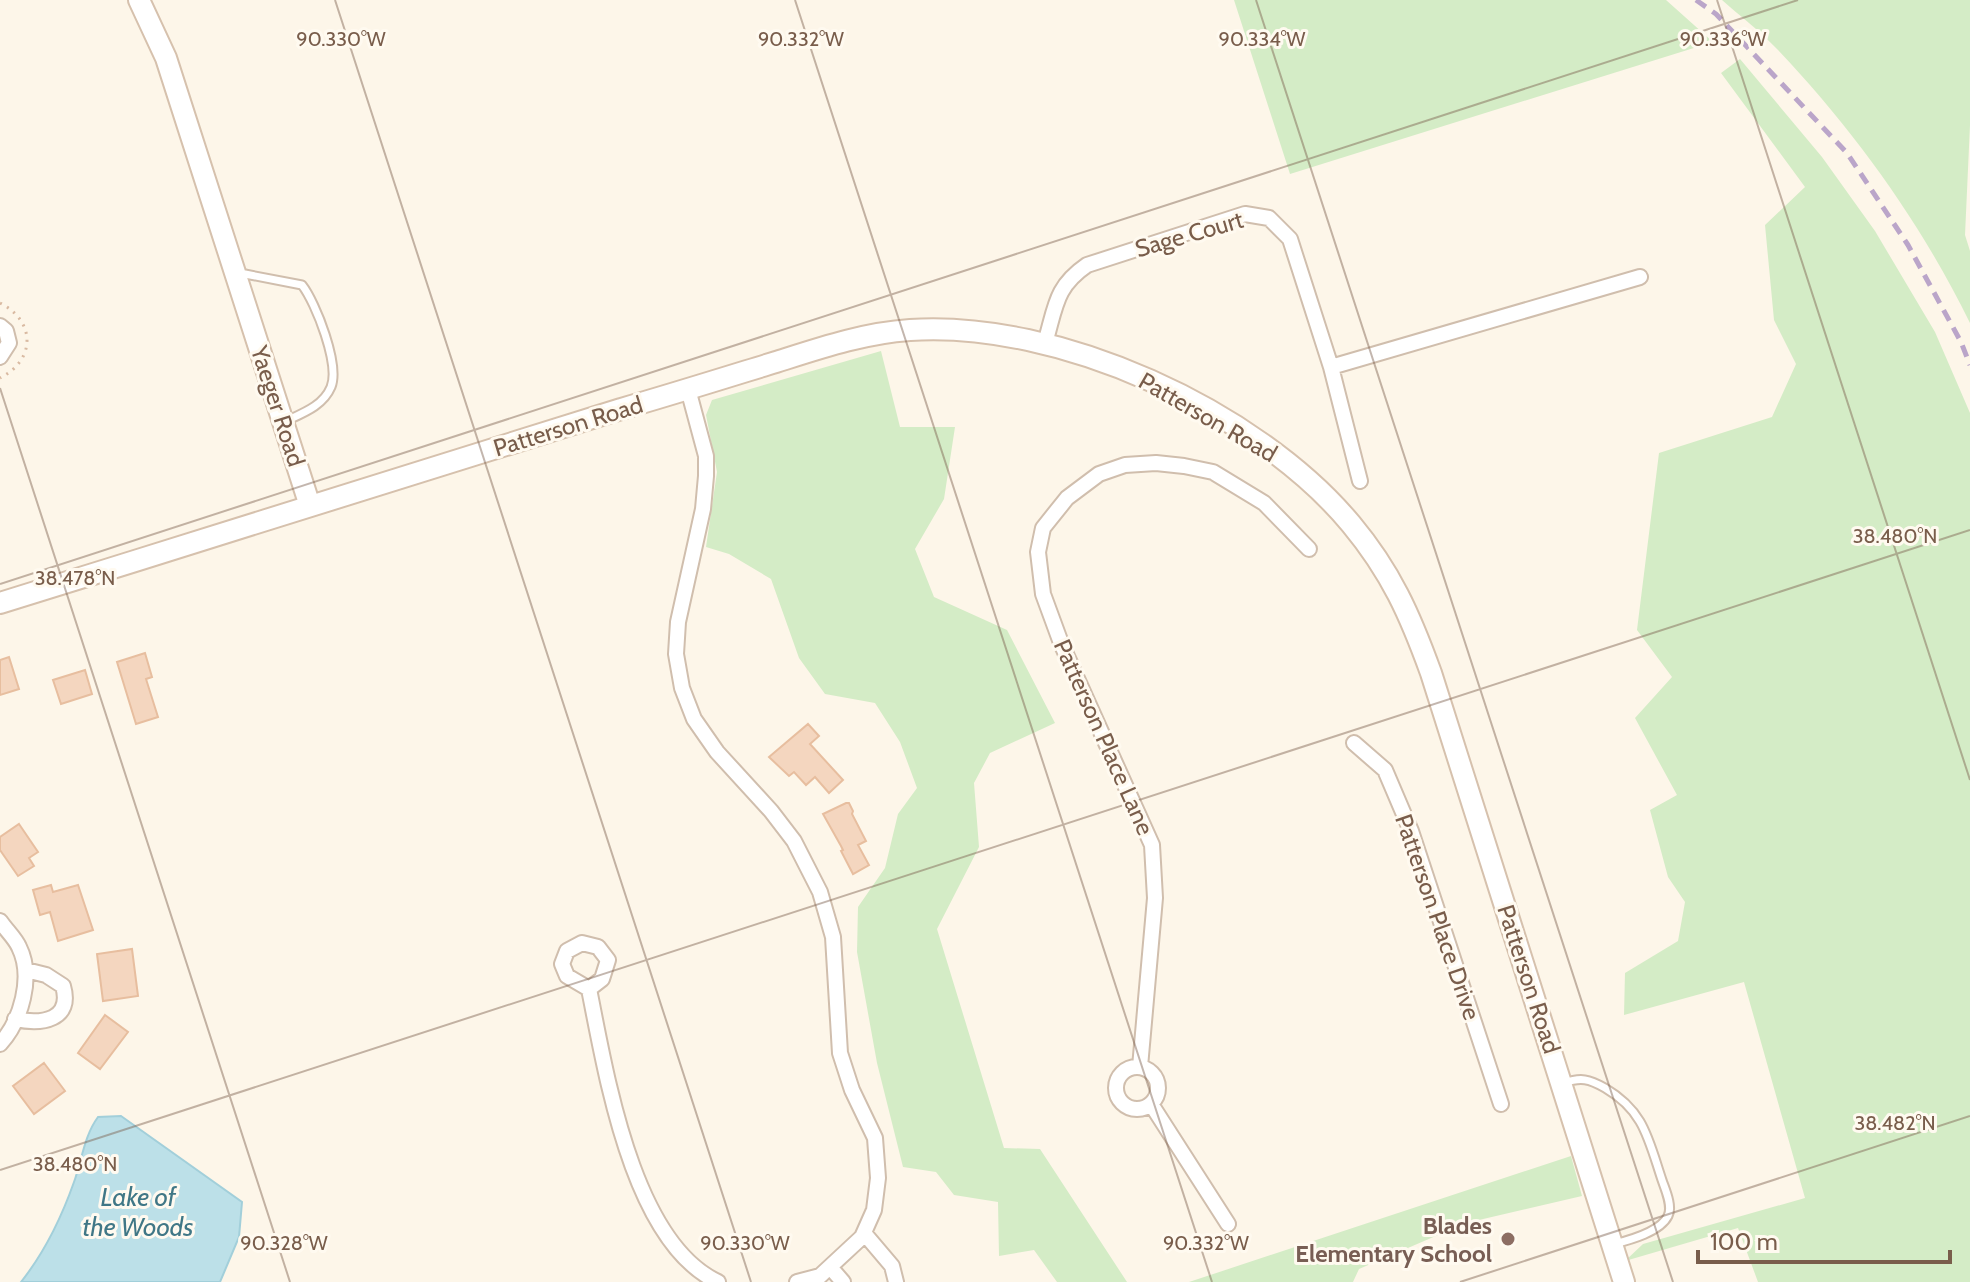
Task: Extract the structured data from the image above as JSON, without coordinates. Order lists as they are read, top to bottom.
{
  "streets": {
    "street": [
      "Sage Court",
      "Yaeger Road",
      "Patterson Road",
      "Patterson Place Lane",
      "Patterson Place Drive"
    ]
  },
  "crossings": [
    ["Sage Court", "Patterson Road"],
    ["Yaeger Road", "Patterson Road"]
  ],
  "water": ["Lake of the Woods"],
  "places": ["Blades Elementary School"],
  "scale_bar": "100 m",
  "coordinates": [
    "90.330°W",
    "90.332°W",
    "90.334°W",
    "90.336°W",
    "38.480°N",
    "38.478°N",
    "38.482°N",
    "90.328°W"
  ]
}
